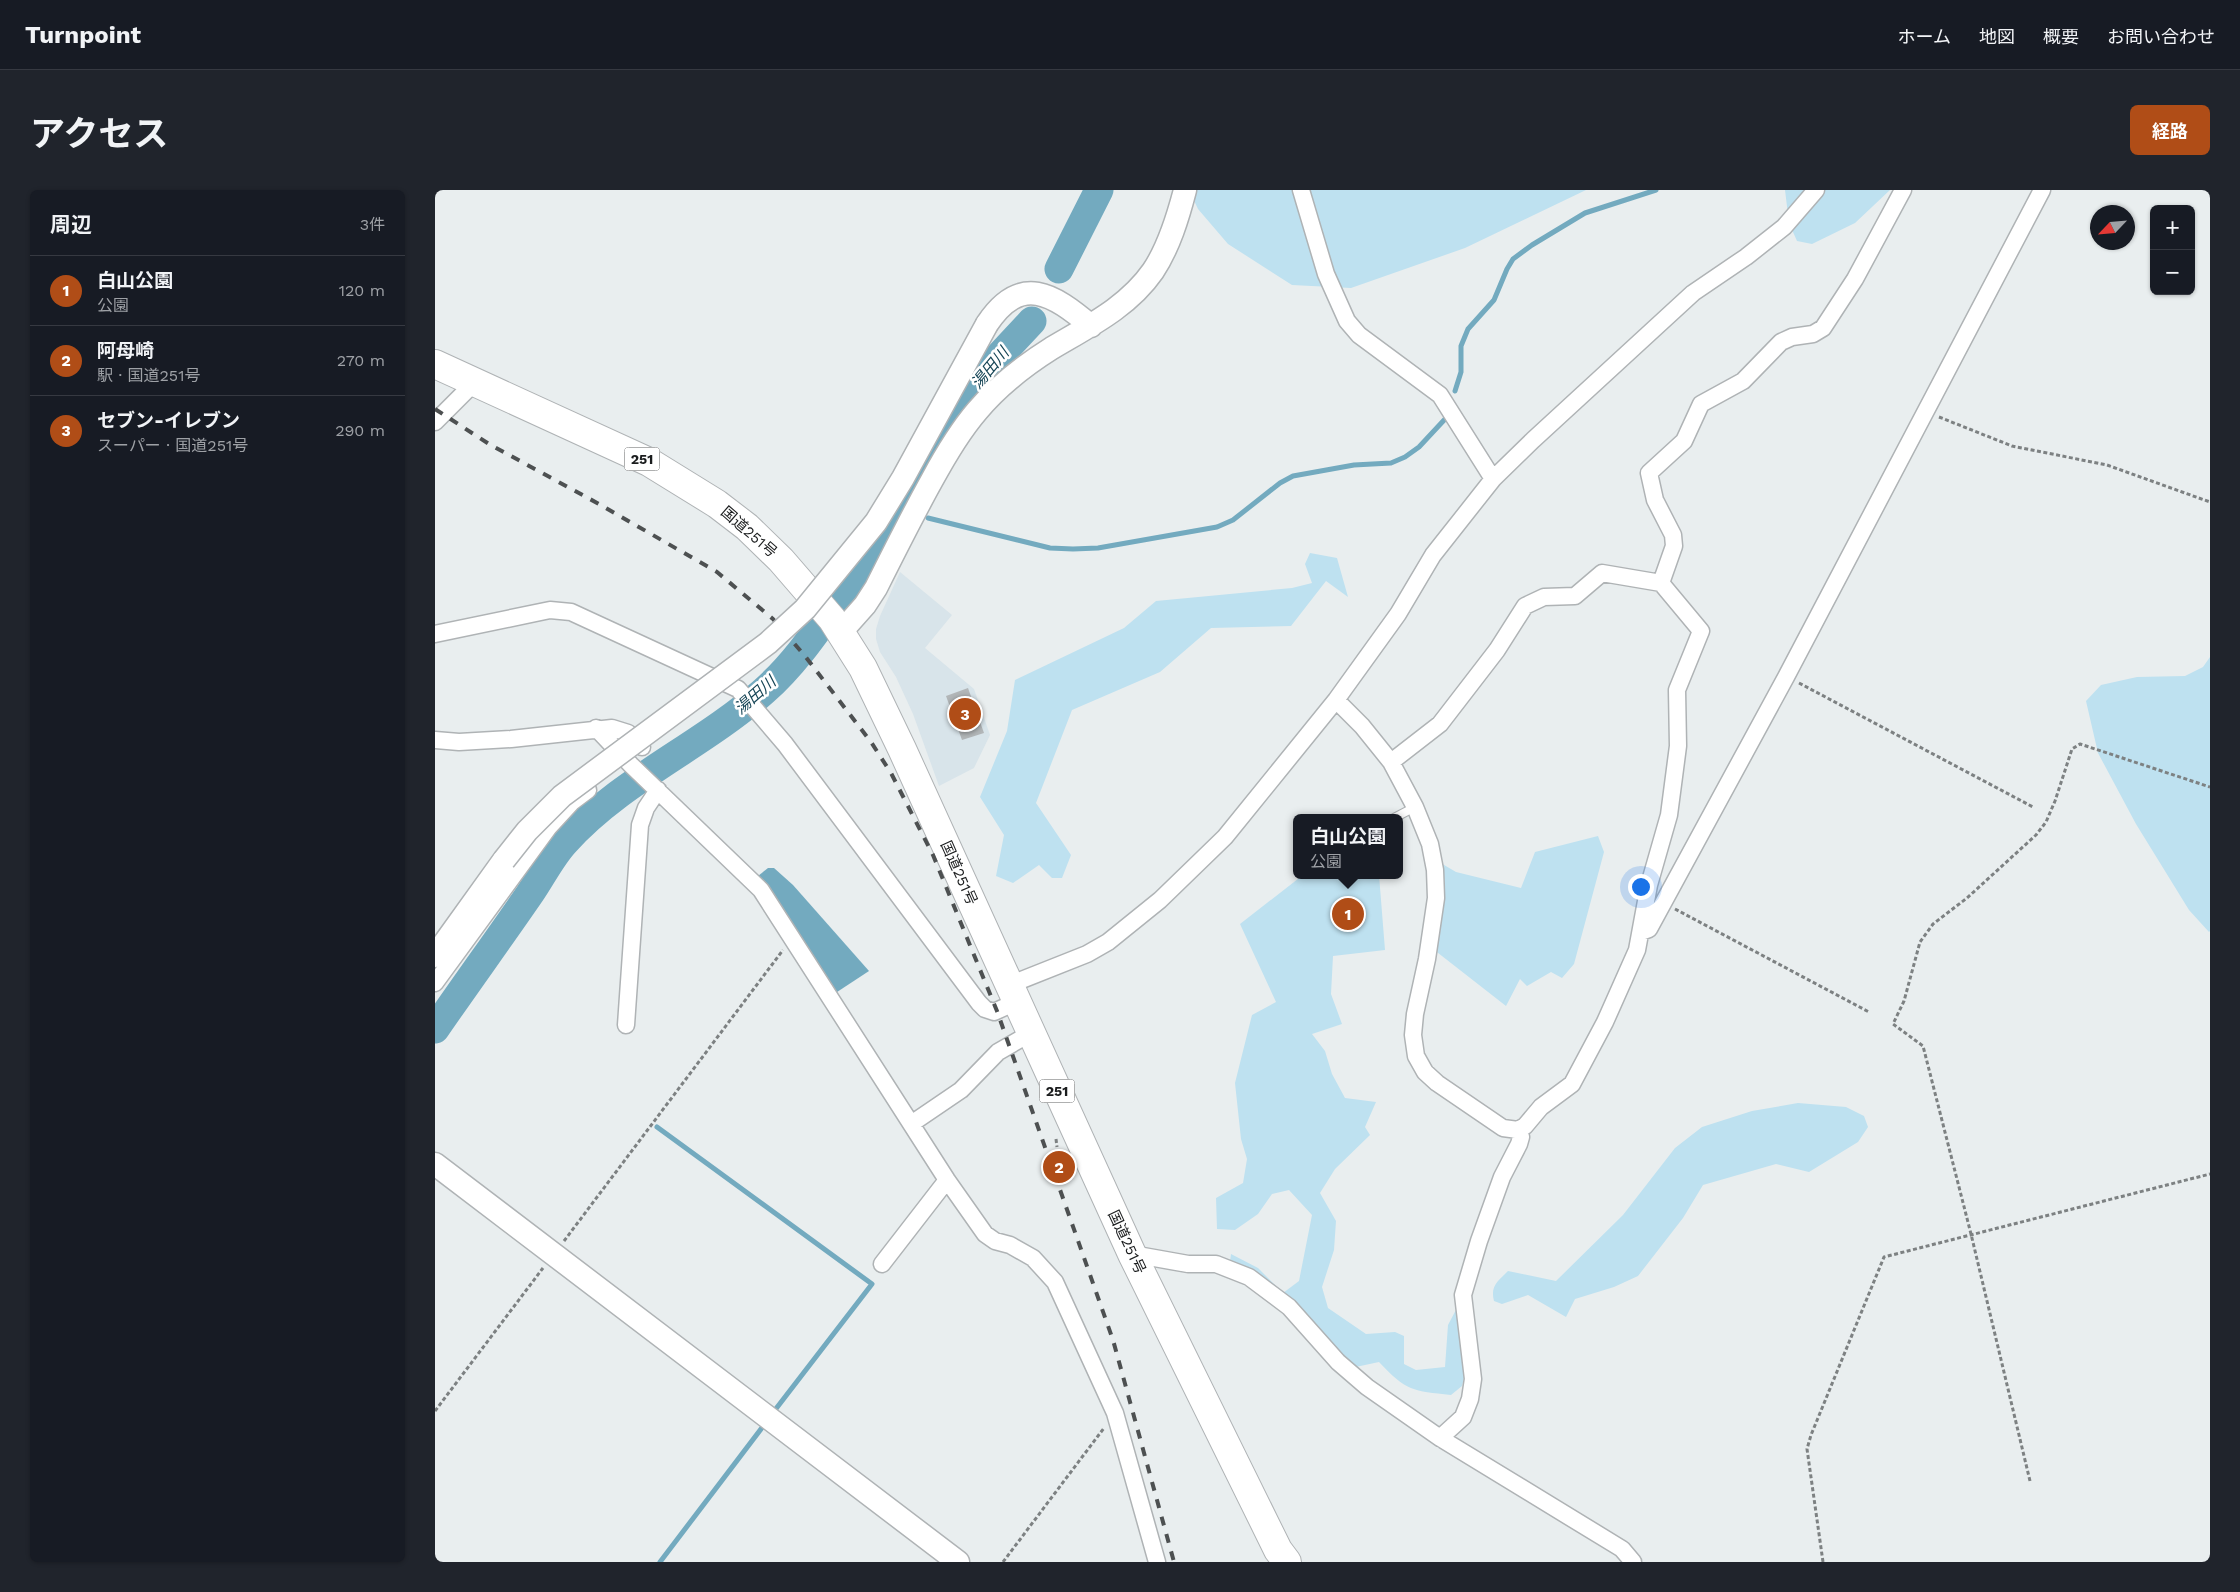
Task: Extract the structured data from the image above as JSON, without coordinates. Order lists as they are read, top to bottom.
{
  "streets": {
    "highway": ["251", "国道251号"]
  },
  "water": ["湯田川"],
  "north": "bottom left",
  "page": {
    "header": "Turnpoint",
    "nav": [
      "ホーム",
      "地図",
      "概要",
      "お問い合わせ"
    ],
    "title": "アクセス",
    "buttons": "経路",
    "heading": ["周辺", "3件"],
    "map_buttons": ["+", "−"],
    "list": [
      {
        "mark": "1",
        "name": "白山公園",
        "note": "公園",
        "value": "120 m"
      },
      {
        "mark": "2",
        "name": "阿母崎",
        "note": "駅 · 国道251号",
        "value": "270 m"
      },
      {
        "mark": "3",
        "name": "セブン-イレブン",
        "note": "スーパー · 国道251号",
        "value": "290 m"
      }
    ],
    "pins": ["3", "1", "2"],
    "popup": ["白山公園", "公園"]
  }
}
